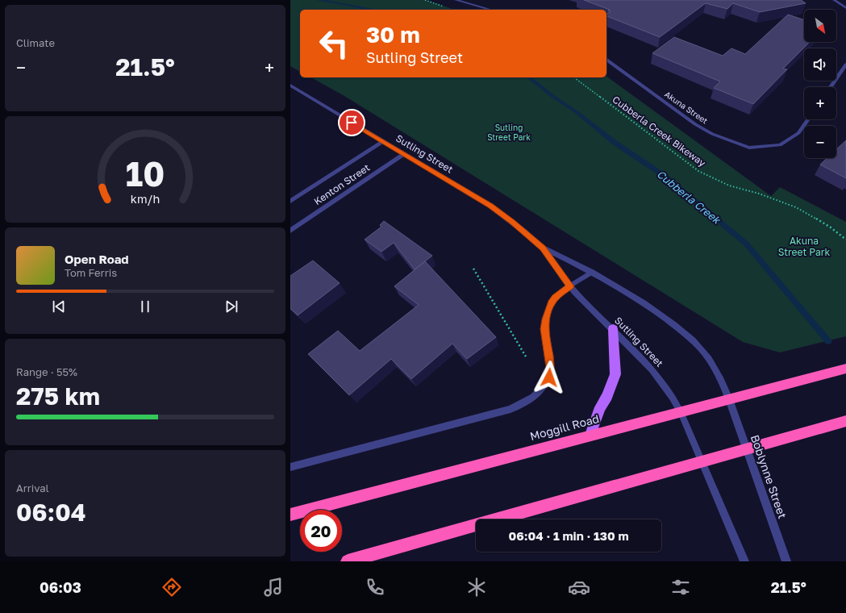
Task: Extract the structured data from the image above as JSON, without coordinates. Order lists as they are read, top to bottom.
{
  "streets": {
    "highway": ["Moggill Road"],
    "street": [
      "Akuna Street",
      "Sutling Street",
      "Kenton Street",
      "Boblynne Street"
    ],
    "path": ["Cubberla Creek Bikeway"]
  },
  "crossings": [
    ["Sutling Street", "Kenton Street"],
    ["Sutling Street", "Moggill Road"],
    ["Sutling Street", "Boblynne Street"],
    ["Moggill Road", "Boblynne Street"]
  ],
  "water": ["Cubberla Creek"],
  "parks": ["Sutling Street Park", "Akuna Street Park"],
  "north": "bottom right",
  "page": {
    "tile": [
      "Climate",
      ["Range · 55%", "275 km"],
      ["Arrival", "06:04"]
    ],
    "map_buttons": ["+", "−"],
    "turn": ["30 m", "Sutling Street"],
    "heat": ["−", "21.5°", "+"],
    "song": ["Open Road", "Tom Ferris"],
    "limit": "20",
    "trip": "06:04 · 1 min · 130 m",
    "tabs": ["06:03", "21.5°"],
    "gauge": ["10", "km/h"]
  }
}
